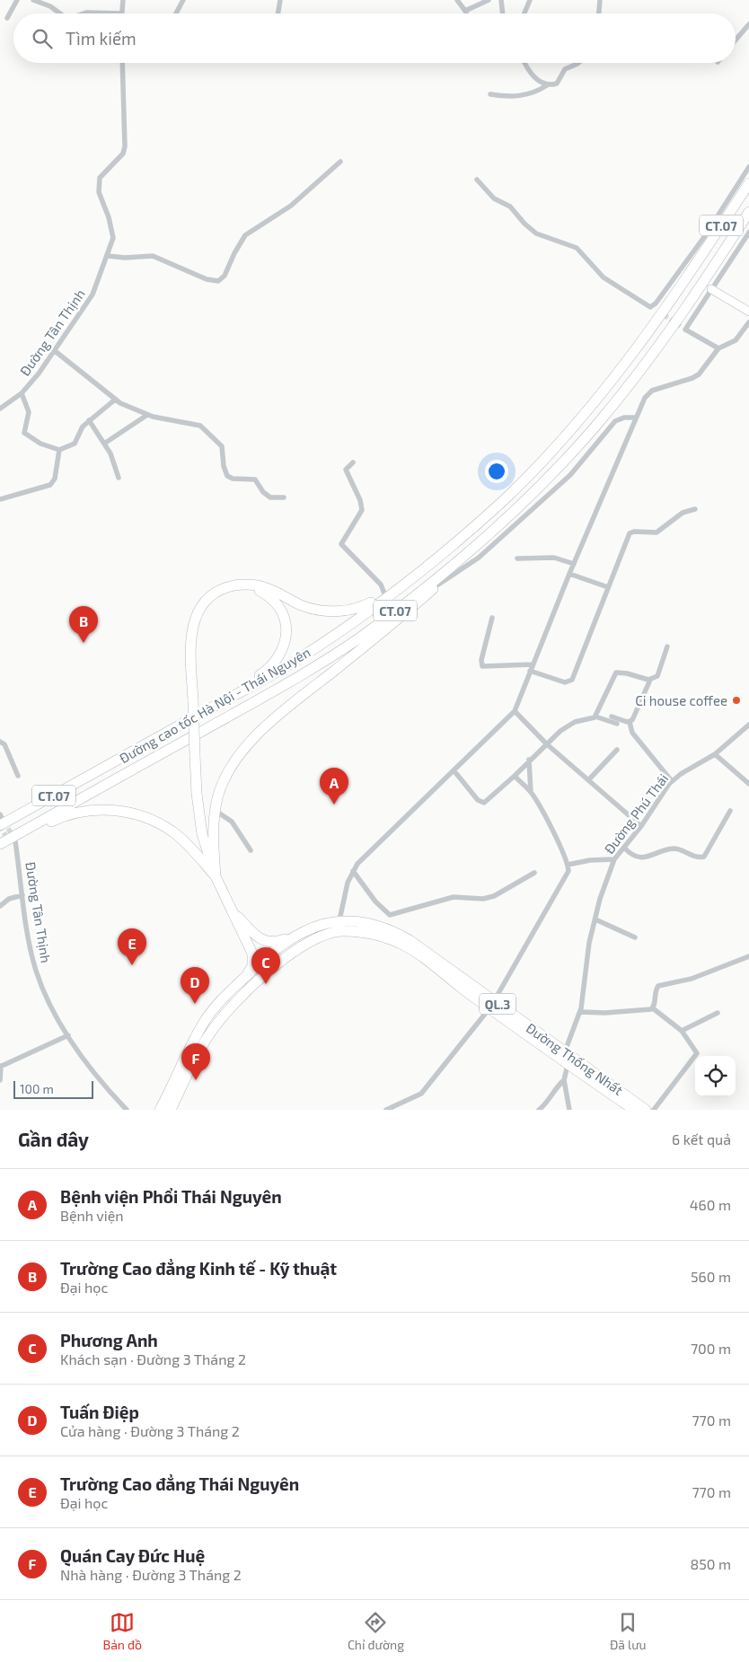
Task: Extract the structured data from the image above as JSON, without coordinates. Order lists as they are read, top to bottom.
{
  "streets": {
    "highway": [
      "CT.07",
      "Đường cao tốc Hà Nội - Thái Nguyên",
      "QL.3",
      "Đường Thống Nhất"
    ],
    "street": ["Đường Tân Thịnh", "Đường Phú Thái"]
  },
  "crossings": [
    ["Đường Phú Thái", "Đường Thống Nhất"],
    ["QL.3", "Đường Thống Nhất"]
  ],
  "places": ["Ci house coffee"],
  "scale_bar": "100 m",
  "page": {
    "search": "Tìm kiếm",
    "pins": [
      "B",
      "A",
      "E",
      "C",
      "D",
      "F"
    ],
    "scale": "100 m",
    "heading": ["Gần đây", "6 kết quả"],
    "list": [
      {
        "mark": "A",
        "name": "Bệnh viện Phổi Thái Nguyên",
        "note": "Bệnh viện",
        "value": "460 m"
      },
      {
        "mark": "B",
        "name": "Trường Cao đẳng Kinh tế - Kỹ thuật",
        "note": "Đại học",
        "value": "560 m"
      },
      {
        "mark": "C",
        "name": "Phương Anh",
        "note": "Khách sạn · Đường 3 Tháng 2",
        "value": "700 m"
      },
      {
        "mark": "D",
        "name": "Tuấn Điệp",
        "note": "Cửa hàng · Đường 3 Tháng 2",
        "value": "770 m"
      },
      {
        "mark": "E",
        "name": "Trường Cao đẳng Thái Nguyên",
        "note": "Đại học",
        "value": "770 m"
      },
      {
        "mark": "F",
        "name": "Quán Cay Đức Huệ",
        "note": "Nhà hàng · Đường 3 Tháng 2",
        "value": "850 m"
      }
    ],
    "nav": ["Bản đồ", "Chỉ đường", "Đã lưu"]
  }
}
